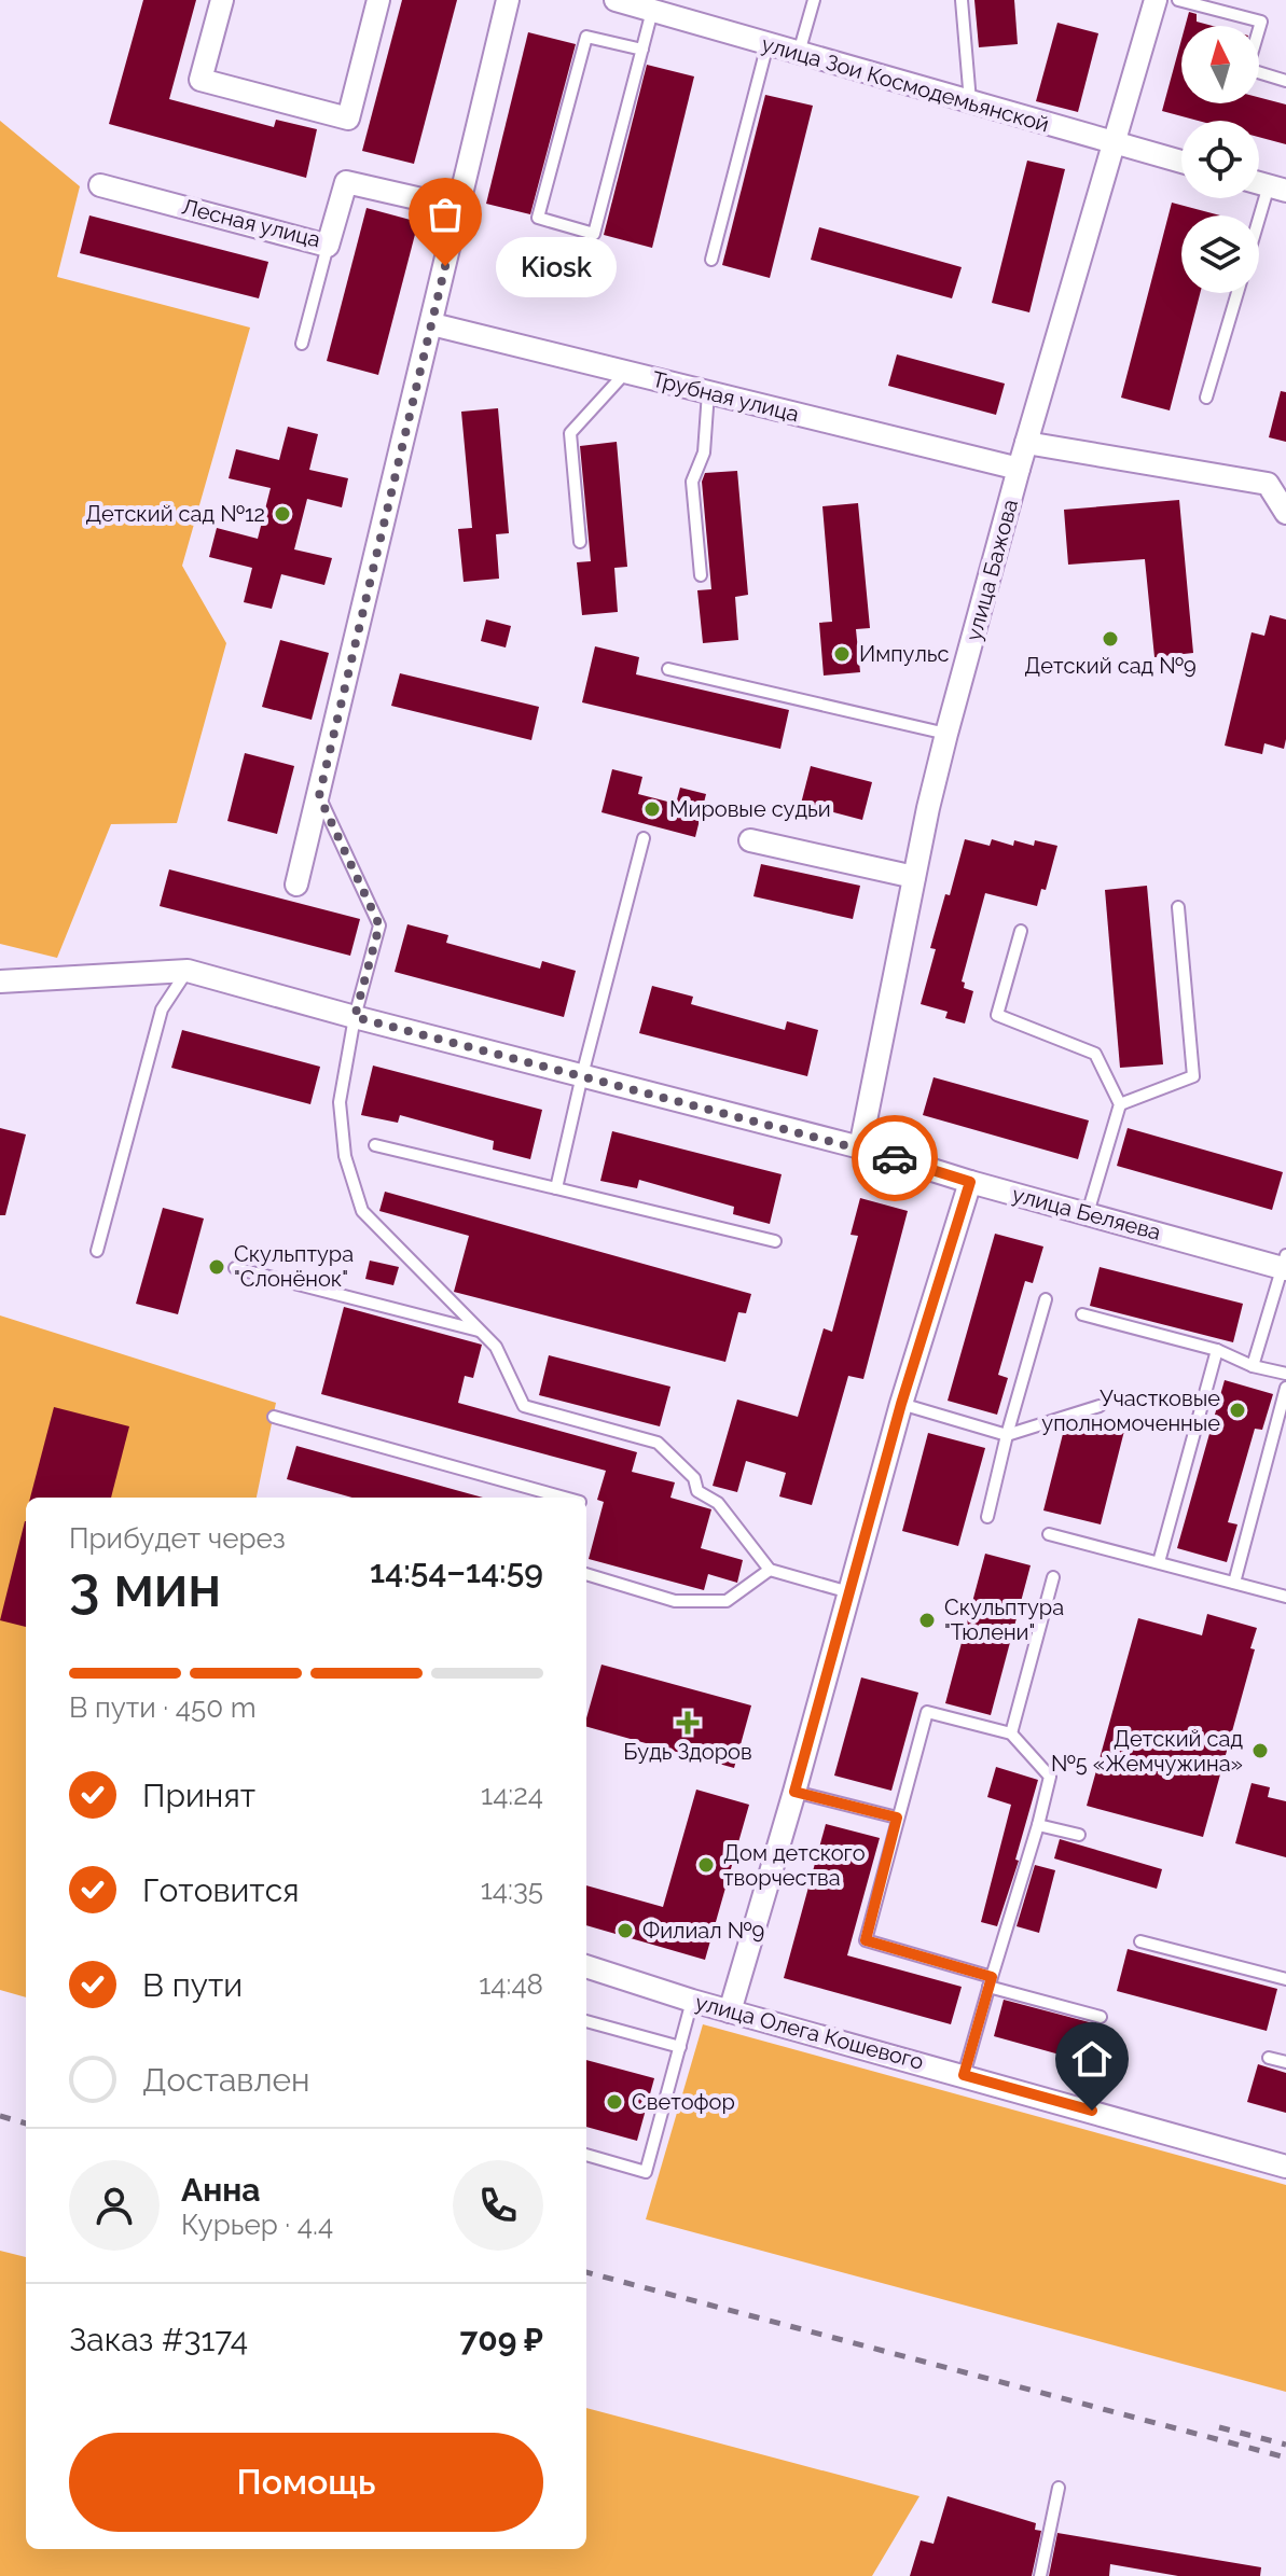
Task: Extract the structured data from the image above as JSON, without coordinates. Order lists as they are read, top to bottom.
{
  "streets": {
    "street": [
      "улица Зои Космодемьянской",
      "Лесная улица",
      "Трубная улица",
      "улица Бажова",
      "улица Беляева",
      "улица Олега Кошевого"
    ]
  },
  "crossings": [
    ["улица Зои Космодемьянской", "улица Бажова"],
    ["Трубная улица", "улица Бажова"],
    ["улица Бажова", "улица Беляева"]
  ],
  "places": {
    "other": [
      "Kiosk",
      "Детский сад №12",
      "Детский сад №9",
      "Импульс",
      "Мировые судьи",
      "Скульптура \"Слонёнок\"",
      "Участковые уполномоченные",
      "Скульптура \"Тюлени\"",
      "Детский сад №5 «Жемчужина»",
      "Дом детского творчества",
      "Филиал №9",
      "Светофор"
    ],
    "health": ["Будь Здоров"]
  },
  "north": "top",
  "page": {
    "bubble": "Kiosk",
    "heading": ["3 мин", "Прибудет через", "14:54–14:59"],
    "panel": [
      "Анна",
      "Курьер · 4.4",
      "Заказ #3174",
      "709 ₽"
    ],
    "bar": "В пути · 450 m",
    "list": [
      ["Принят", "14:24"],
      ["Готовится", "14:35"],
      ["В пути", "14:48"],
      "Доставлен"
    ],
    "buttons": "Помощь"
  }
}
